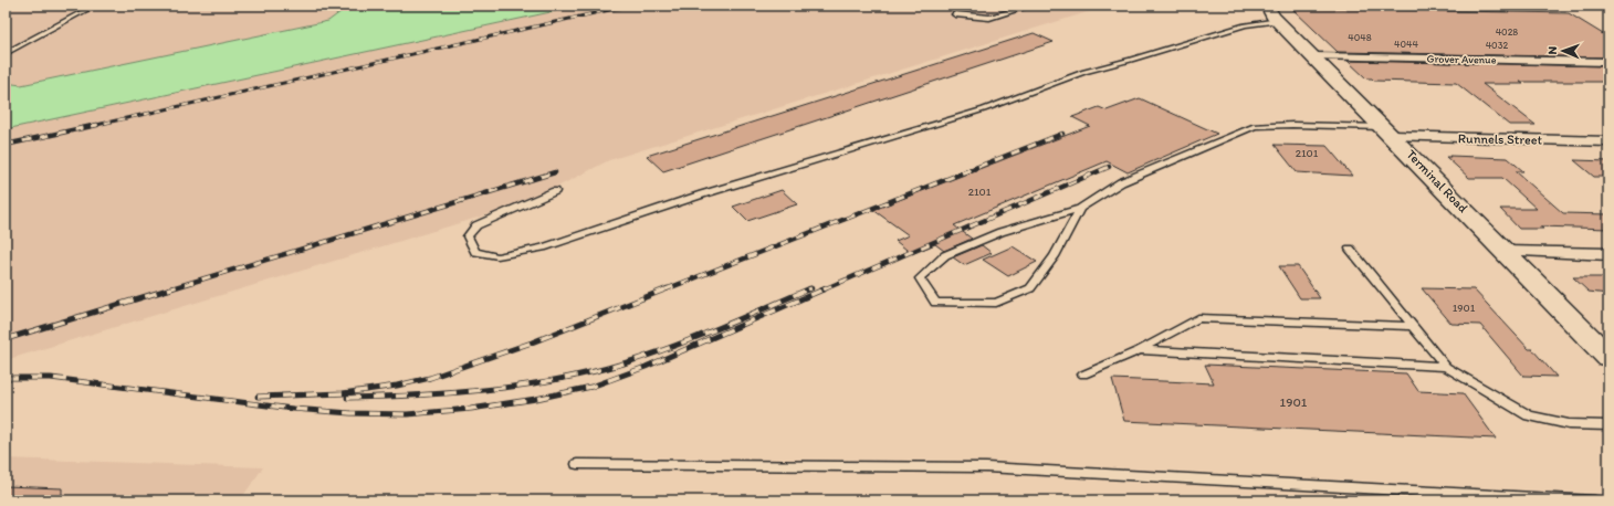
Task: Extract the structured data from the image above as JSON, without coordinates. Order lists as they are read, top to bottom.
{
  "streets": {
    "main road": ["Terminal Road"],
    "street": ["Grover Avenue", "Runnels Street"]
  },
  "crossings": [
    ["Grover Avenue", "Terminal Road"],
    ["Runnels Street", "Terminal Road"]
  ],
  "house_numbers": [
    "4028",
    "4048",
    "4044",
    "4032",
    "2101",
    "2101",
    "1901",
    "1901"
  ],
  "north": "left"
}
